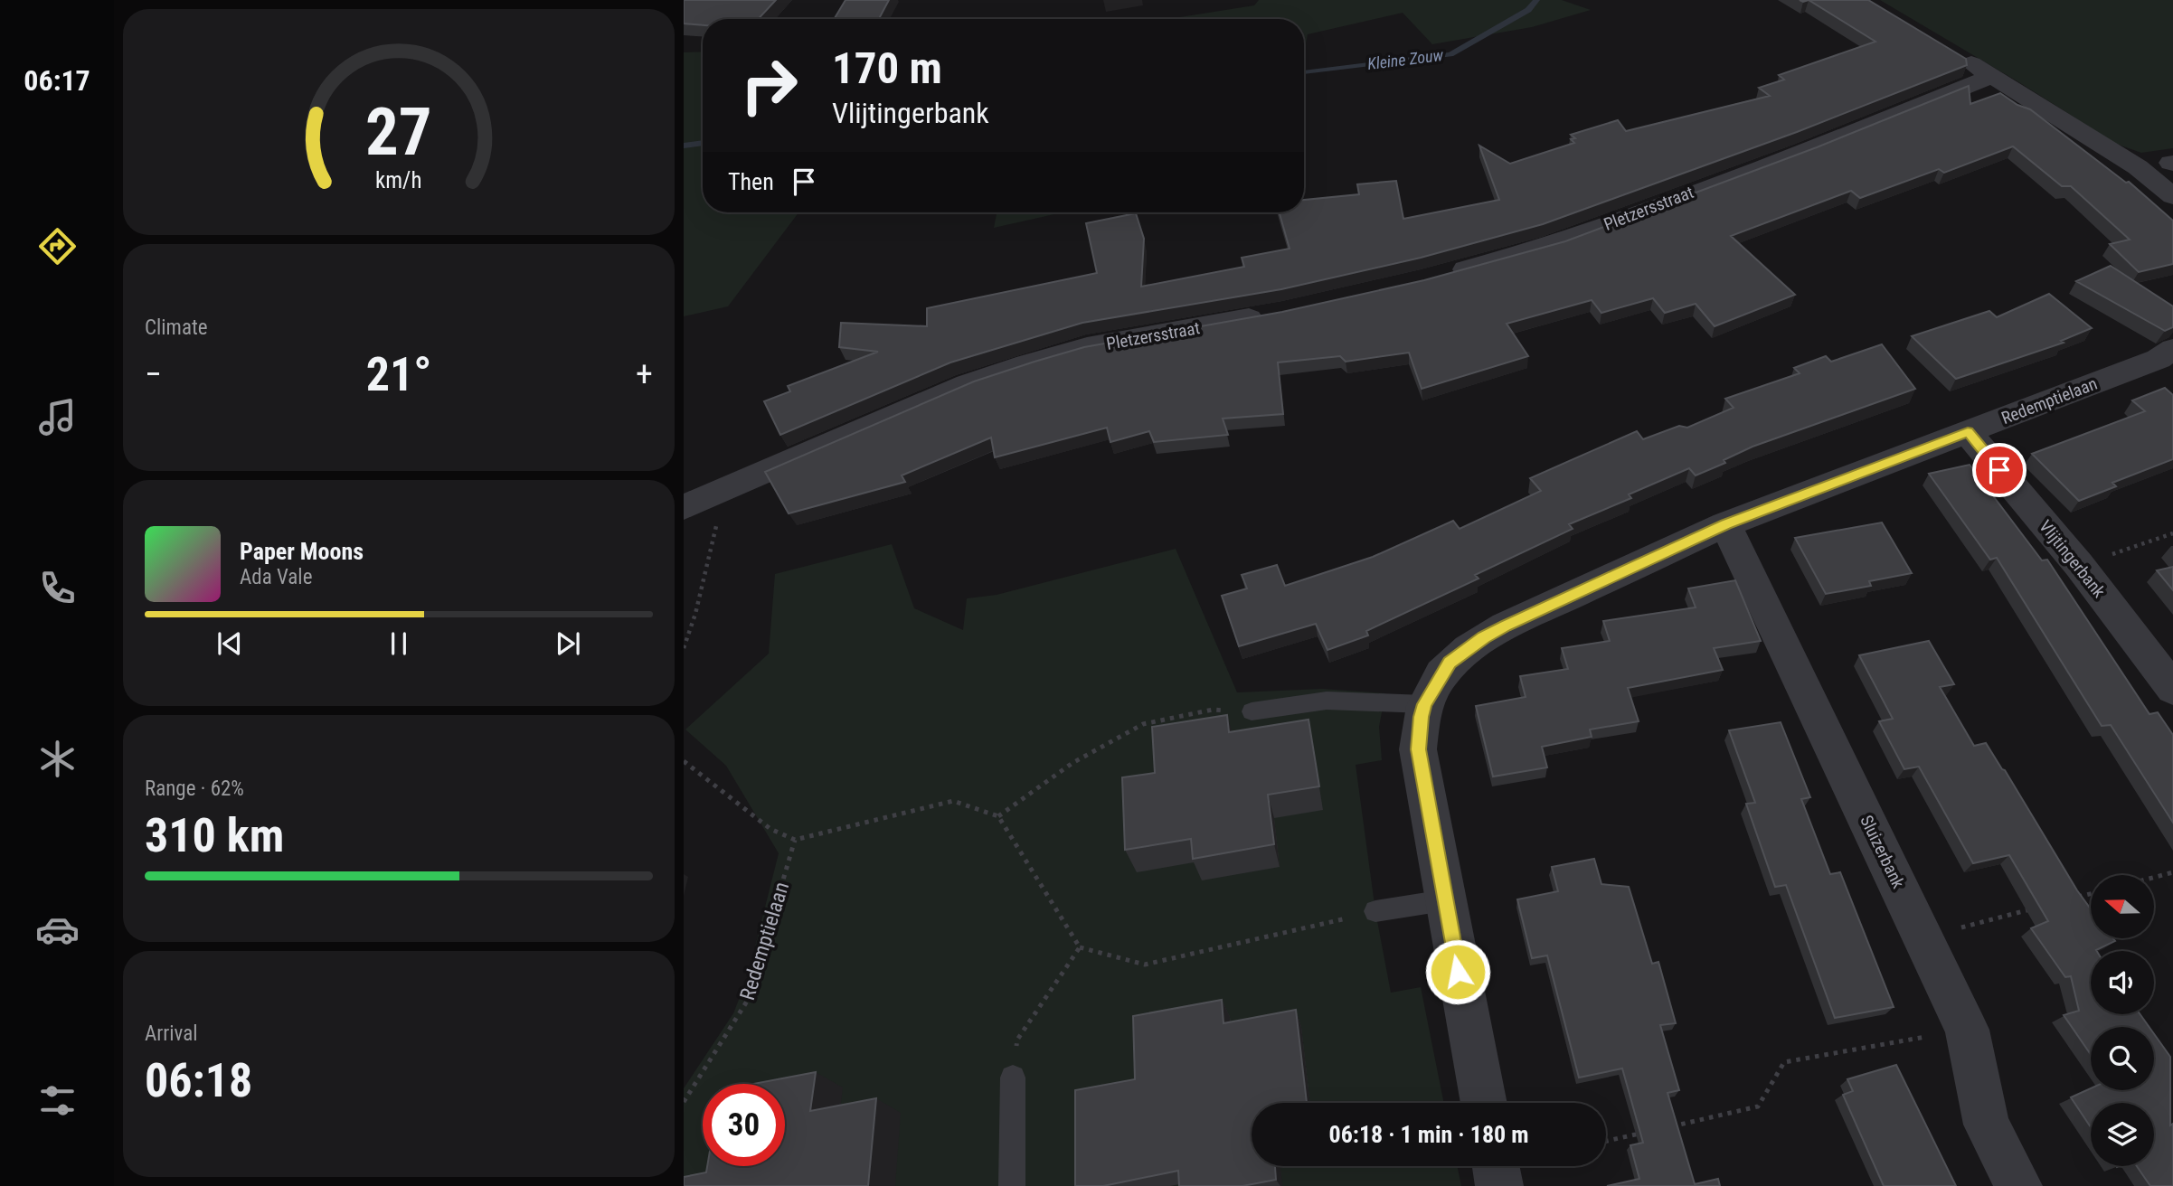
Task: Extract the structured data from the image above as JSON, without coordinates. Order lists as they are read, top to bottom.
{
  "streets": {
    "street": [
      "Pletzersstraat",
      "Redemptielaan",
      "Vlijtingerbank",
      "Sluizerbank"
    ]
  },
  "crossings": [
    ["Redemptielaan", "Vlijtingerbank"],
    ["Redemptielaan", "Sluizerbank"]
  ],
  "water": ["Kleine Zouw"],
  "north": "left",
  "page": {
    "tabs": "06:17",
    "turn": ["170 m", "Vlijtingerbank"],
    "then": "Then",
    "tile": [
      "Climate",
      ["Range · 62%", "310 km"],
      ["Arrival", "06:18"]
    ],
    "heat": ["−", "21°", "+"],
    "song": ["Paper Moons", "Ada Vale"],
    "limit": "30",
    "trip": "06:18 · 1 min · 180 m",
    "gauge": ["27", "km/h"]
  }
}
